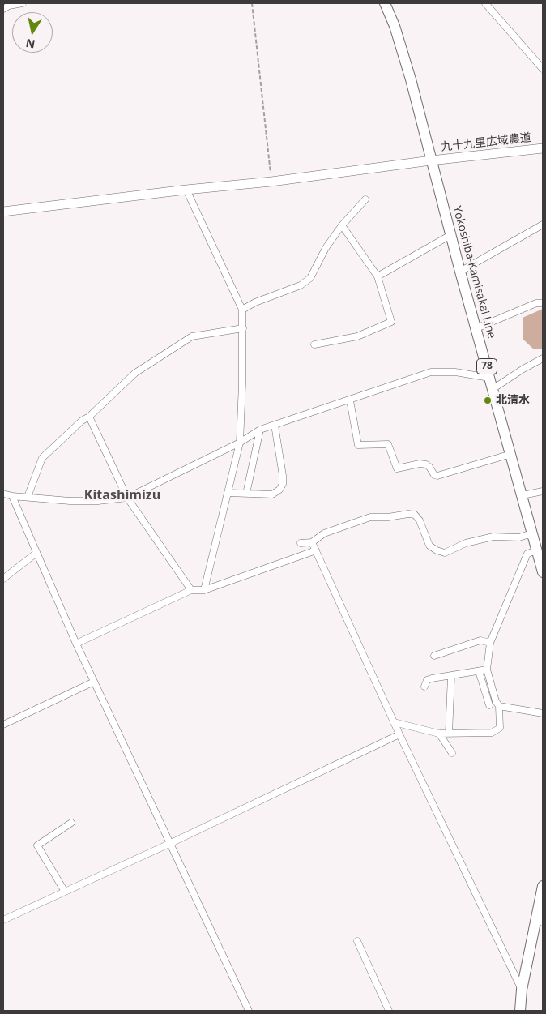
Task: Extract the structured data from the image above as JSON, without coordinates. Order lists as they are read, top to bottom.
{
  "streets": {
    "main road": ["Yokoshiba-Kamisakai Line", "78"],
    "street": ["九十九里広域農道"]
  },
  "crossings": [
    ["九十九里広域農道", "Yokoshiba-Kamisakai Line"]
  ],
  "districts": ["Kitashimizu"],
  "places": ["北清水"],
  "north": "bottom"
}
